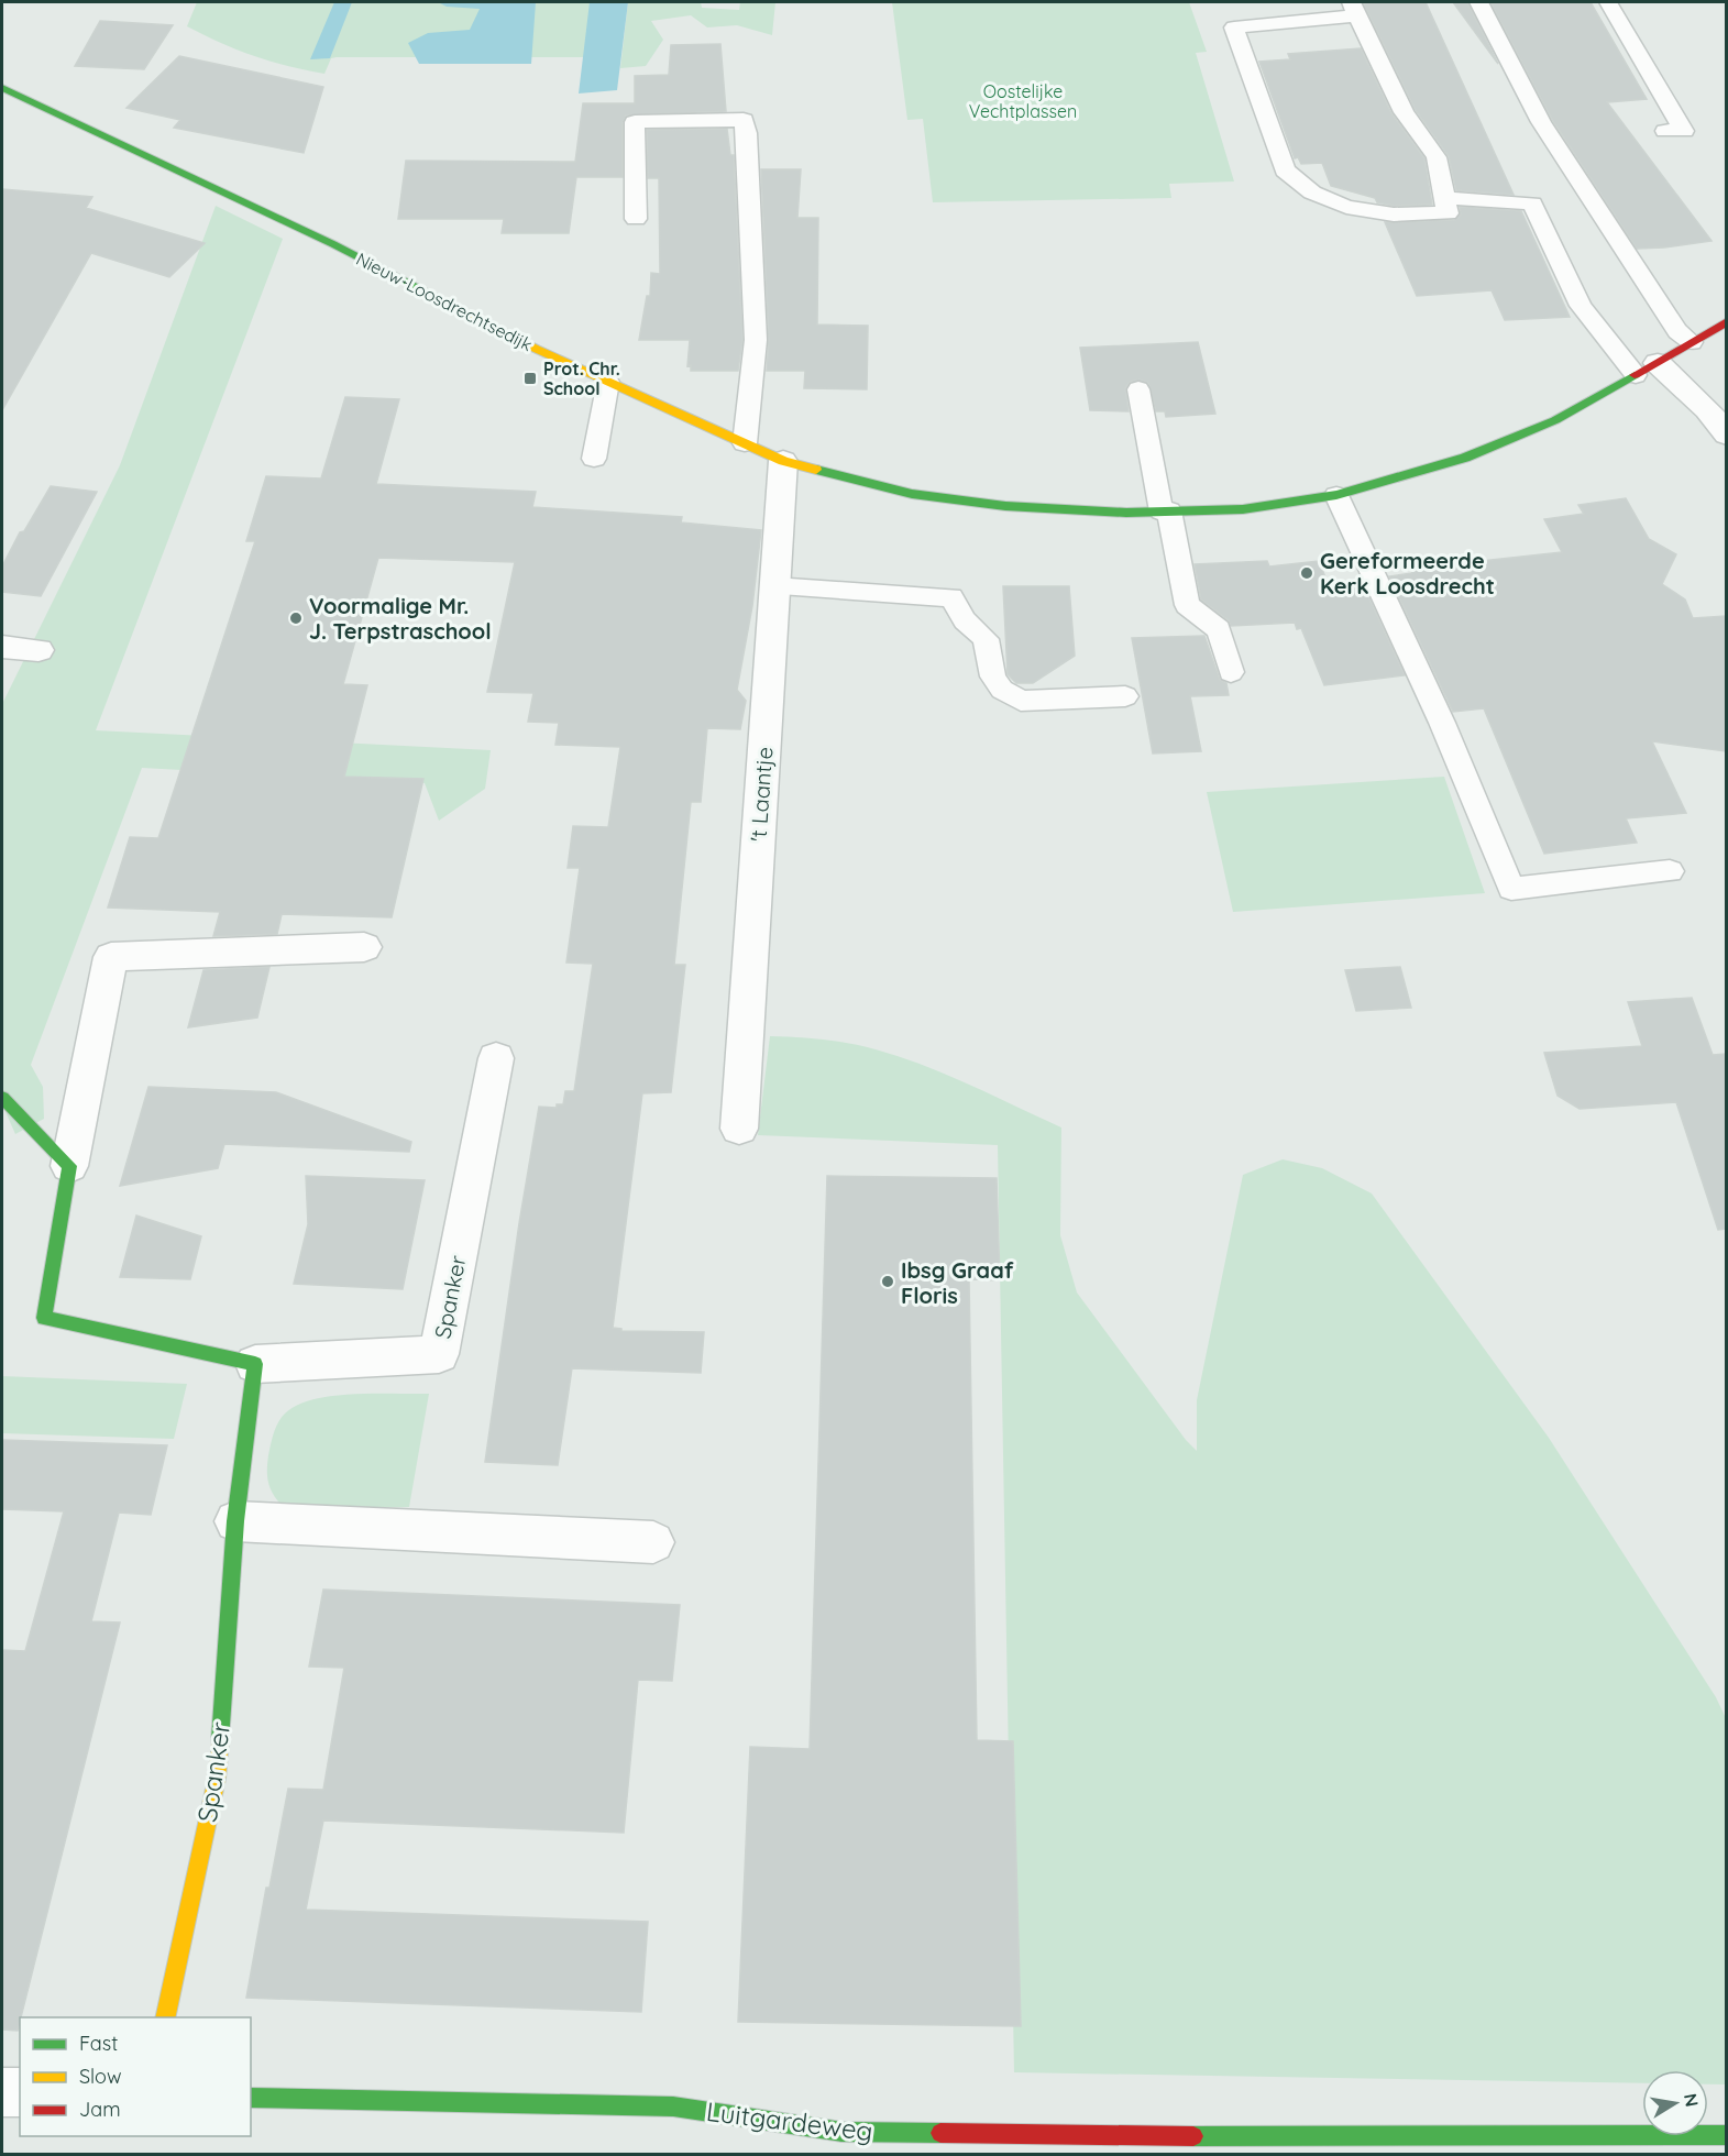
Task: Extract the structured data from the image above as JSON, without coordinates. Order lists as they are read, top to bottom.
{
  "streets": {
    "street": [
      "Nieuw-Loosdrechtsedijk",
      "'t Laantje",
      "Spanker",
      "Luitgardeweg"
    ]
  },
  "crossings": [
    ["Nieuw-Loosdrechtsedijk", "'t Laantje"]
  ],
  "parks": ["Oostelijke Vechtplassen"],
  "places": {
    "transit": ["Prot. Chr. School"],
    "other": ["Gereformeerde Kerk Loosdrecht", "Voormalige Mr. J. Terpstraschool", "Ibsg Graaf Floris"]
  },
  "legend": ["Fast", "Slow", "Jam"],
  "north": "right"
}
